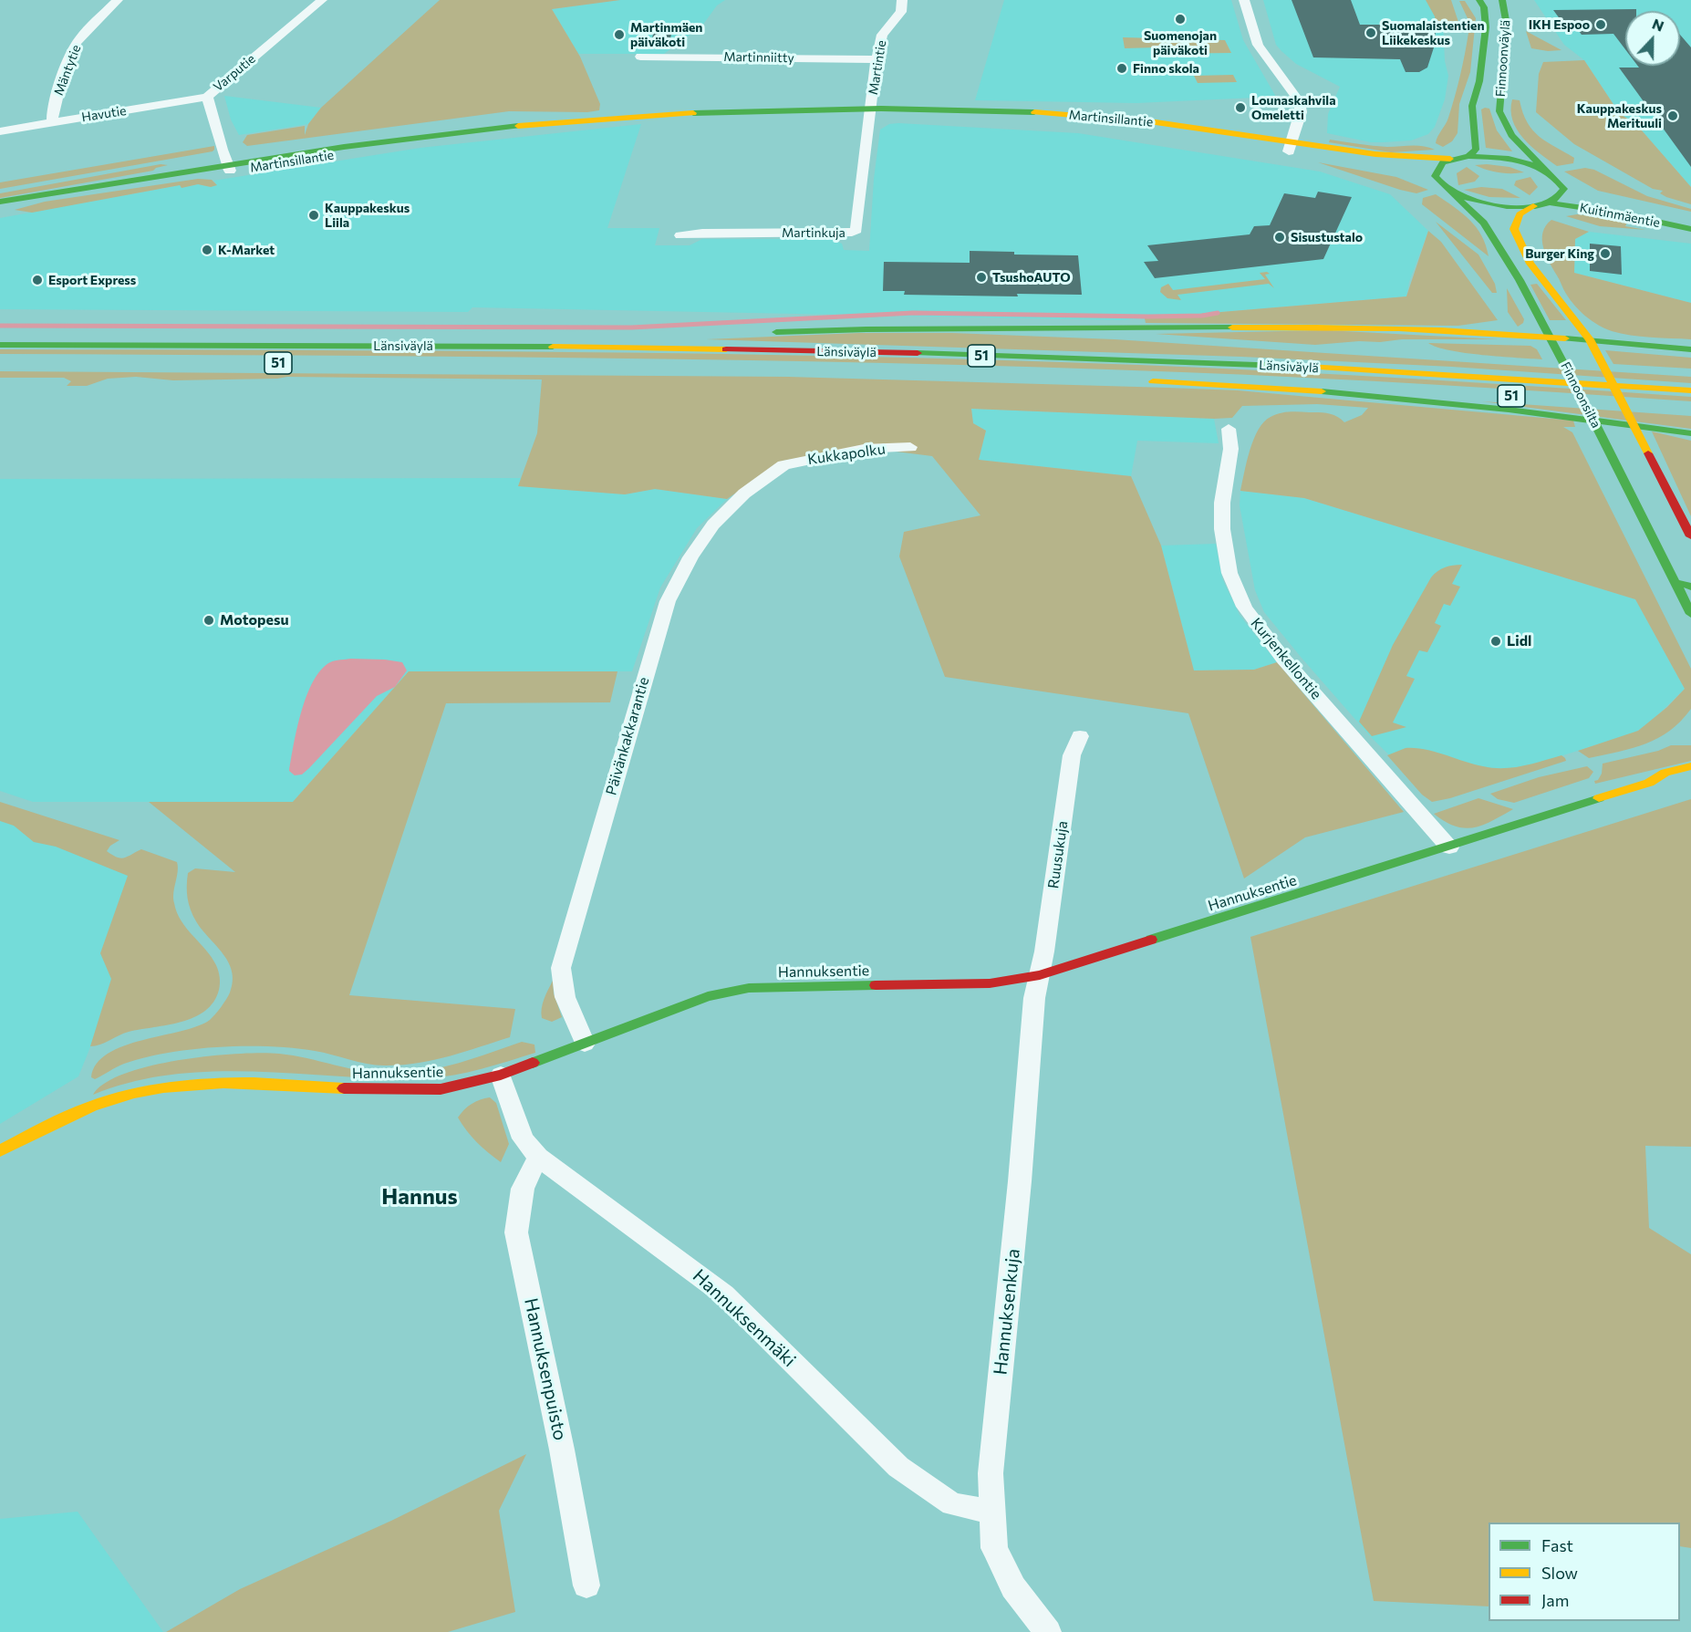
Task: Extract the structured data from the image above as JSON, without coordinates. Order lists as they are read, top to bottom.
{
  "streets": {
    "main road": [
      "Finnoonväylä",
      "Martinsillantie",
      "Kuitinmäentie",
      "Länsiväylä",
      "51",
      "Finnoonsilta",
      "Hannuksentie"
    ],
    "street": [
      "Martinniitty",
      "Martintie",
      "Mäntytie",
      "Varputie",
      "Havutie",
      "Martinkuja",
      "Kukkapolku",
      "Kurjenkellontie",
      "Päivänkakkarantie",
      "Ruusukuja",
      "Hannuksenkuja",
      "Hannuksenmäki",
      "Hannuksenpuisto"
    ]
  },
  "crossings": [
    ["Martinniitty", "Martintie"],
    ["Finnoonväylä", "Martinsillantie"],
    ["Finnoonväylä", "Kuitinmäentie"],
    ["Martintie", "Martinsillantie"],
    ["Martintie", "Martinkuja"],
    ["Mäntytie", "Havutie"],
    ["Varputie", "Havutie"],
    ["Varputie", "Martinsillantie"],
    ["Martinsillantie", "Martinkuja"],
    ["Kukkapolku", "Päivänkakkarantie"],
    ["Kurjenkellontie", "Hannuksentie"],
    ["Päivänkakkarantie", "Hannuksentie"],
    ["Ruusukuja", "Hannuksentie"],
    ["Ruusukuja", "Hannuksenkuja"],
    ["Hannuksentie", "Hannuksenkuja"],
    ["Hannuksentie", "Hannuksenmäki"],
    ["Hannuksenkuja", "Hannuksenmäki"],
    ["Hannuksenmäki", "Hannuksenpuisto"]
  ],
  "districts": ["Hannus"],
  "places": [
    "Suomenojan päiväkoti",
    "IKH Espoo",
    "Suomalaistentien Liikekeskus",
    "Martinmäen päiväkoti",
    "Finno skola",
    "Lounaskahvila Omeletti",
    "Kauppakeskus Merituuli",
    "Kauppakeskus Liila",
    "Sisustustalo",
    "K-Market",
    "Burger King",
    "TsushoAUTO",
    "Esport Express",
    "Motopesu",
    "Lidl"
  ],
  "legend": ["Fast", "Slow", "Jam"],
  "north": "top"
}
